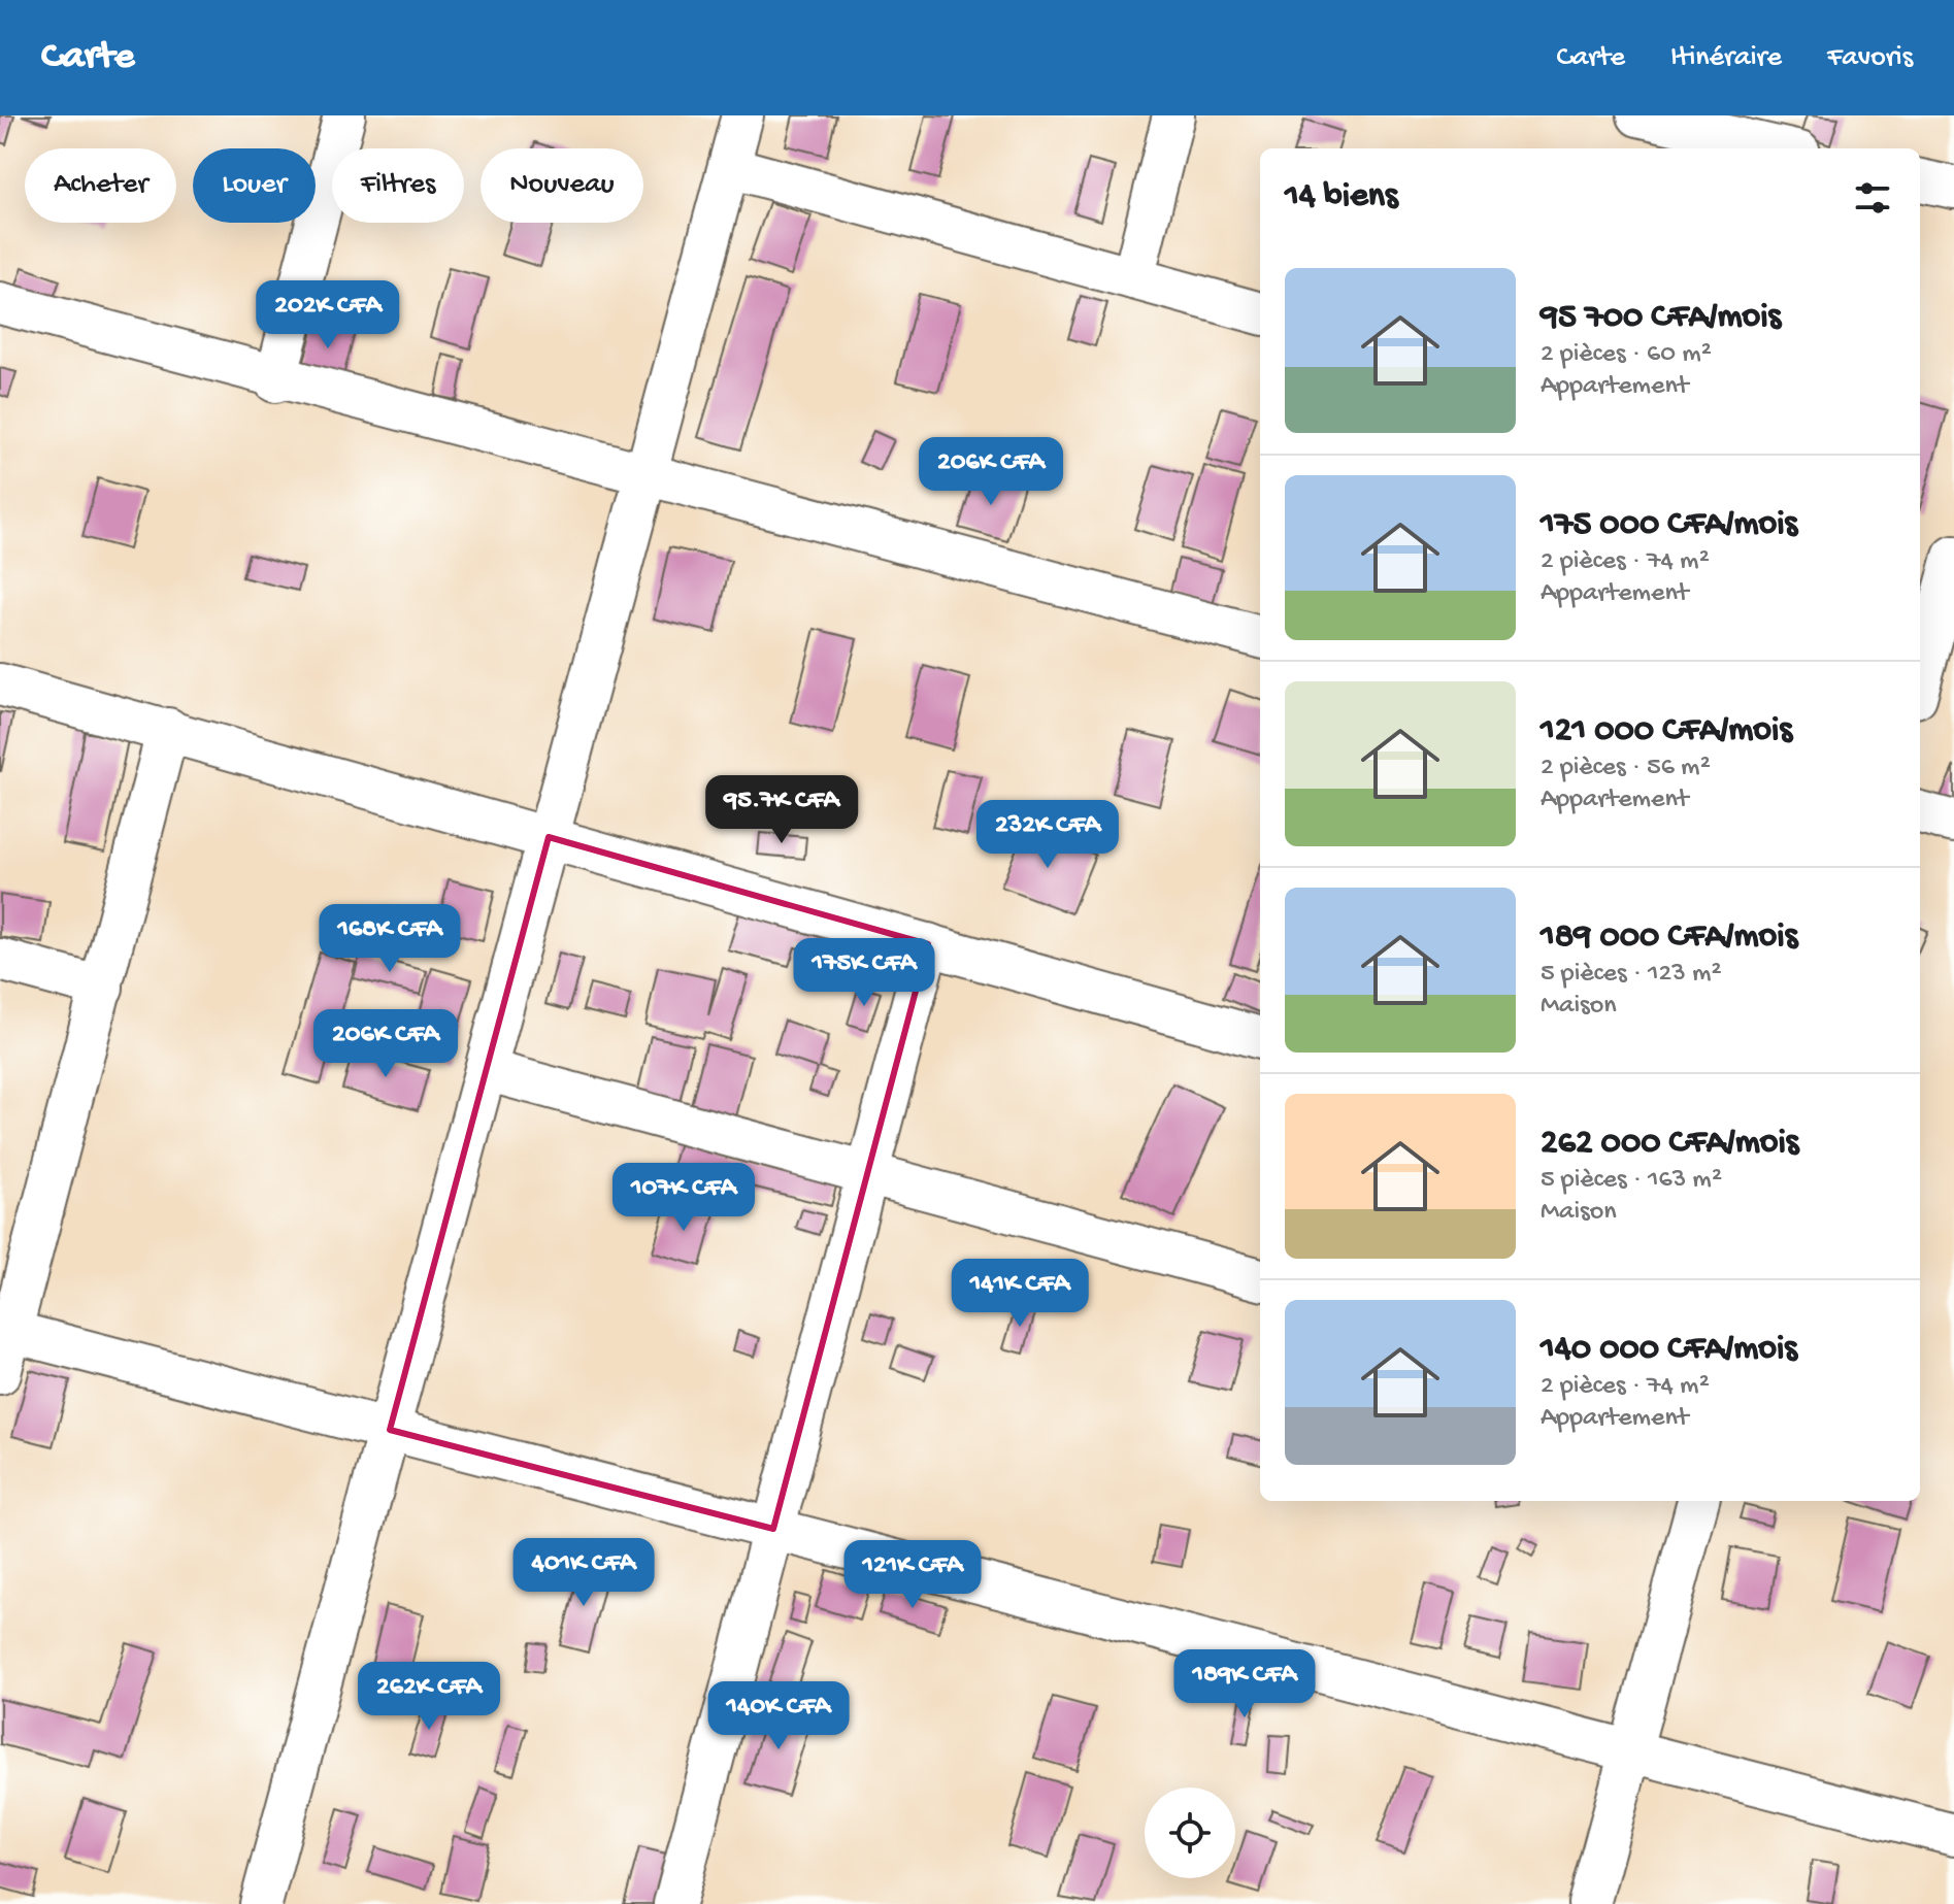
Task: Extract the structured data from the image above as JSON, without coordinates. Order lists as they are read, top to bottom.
{
  "page": {
    "header": "Carte",
    "nav": ["Carte", "Itinéraire", "Favoris"],
    "chip": [
      "Acheter",
      "Louer",
      "Filtres",
      "Nouveau"
    ],
    "heading": "14 biens",
    "list": [
      {
        "name": "95 700 CFA/mois",
        "note": "2 pièces · 60 m² · Appartement"
      },
      {
        "name": "175 000 CFA/mois",
        "note": "2 pièces · 74 m² · Appartement"
      },
      {
        "name": "121 000 CFA/mois",
        "note": "2 pièces · 56 m² · Appartement"
      },
      {
        "name": "189 000 CFA/mois",
        "note": "5 pièces · 123 m² · Maison"
      },
      {
        "name": "262 000 CFA/mois",
        "note": "5 pièces · 163 m² · Maison"
      },
      {
        "name": "140 000 CFA/mois",
        "note": "2 pièces · 74 m² · Appartement"
      }
    ],
    "price": [
      "202K CFA",
      "206K CFA",
      "95.7K CFA",
      "232K CFA",
      "168K CFA",
      "175K CFA",
      "206K CFA",
      "107K CFA",
      "141K CFA",
      "401K CFA",
      "121K CFA",
      "189K CFA",
      "262K CFA",
      "140K CFA"
    ]
  }
}
